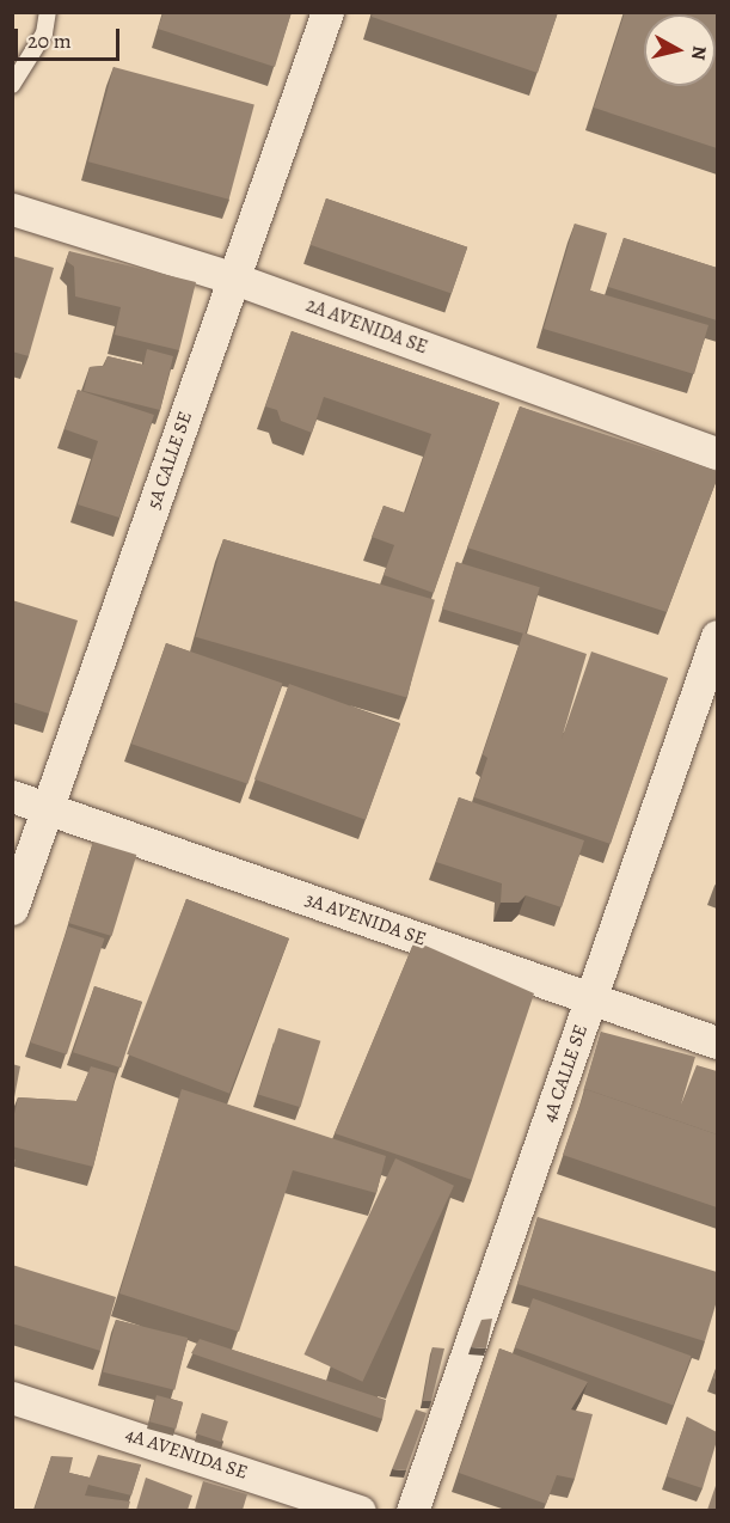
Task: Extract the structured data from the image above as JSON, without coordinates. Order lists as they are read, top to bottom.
{
  "streets": {
    "street": [
      "2A AVENIDA SE",
      "5A CALLE SE",
      "3A AVENIDA SE",
      "4A CALLE SE",
      "4A AVENIDA SE"
    ]
  },
  "crossings": [
    ["2A AVENIDA SE", "5A CALLE SE"],
    ["5A CALLE SE", "3A AVENIDA SE"],
    ["3A AVENIDA SE", "4A CALLE SE"]
  ],
  "scale_bar": "20 m",
  "north": "right"
}
